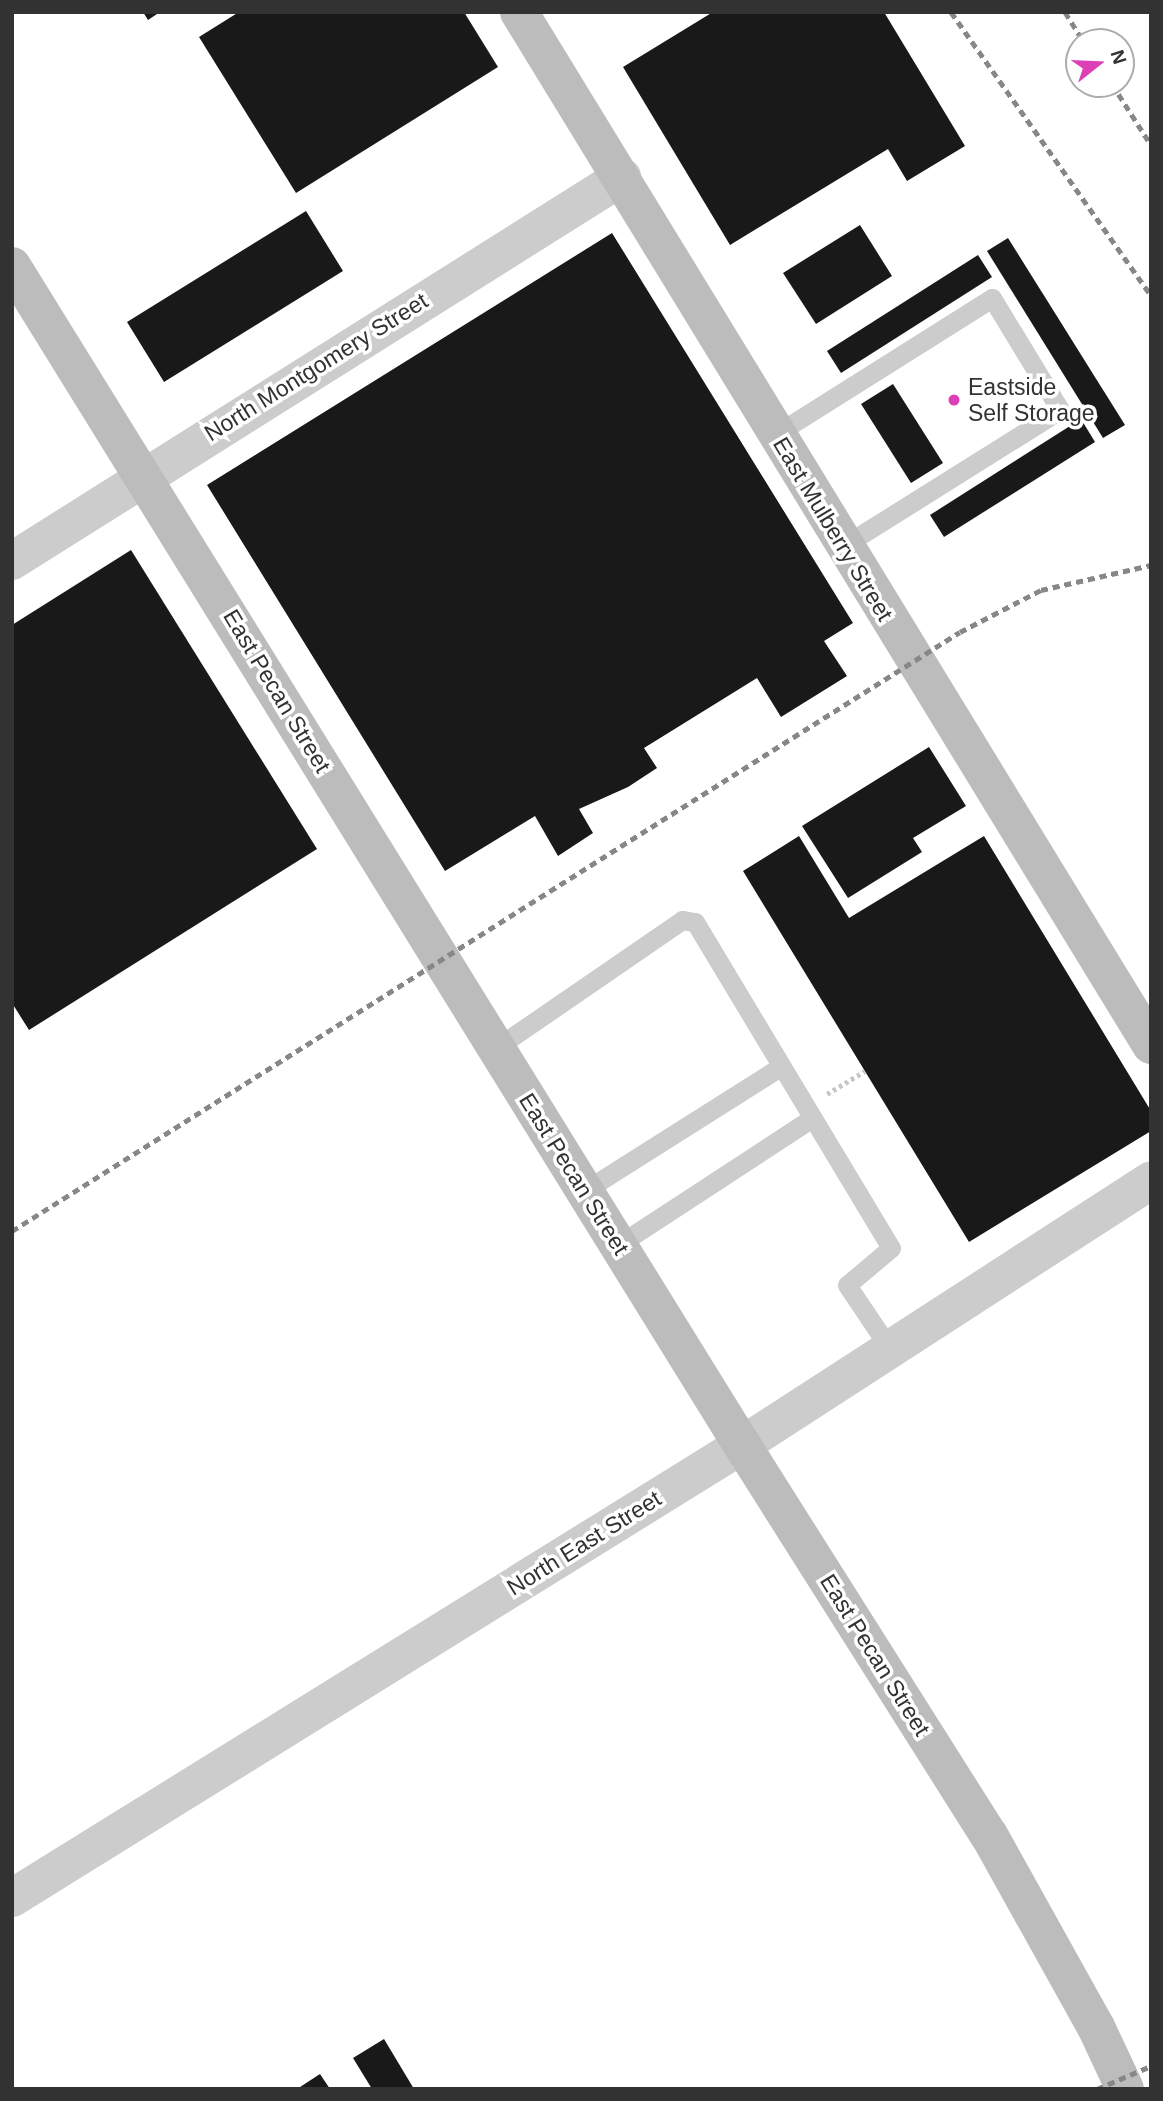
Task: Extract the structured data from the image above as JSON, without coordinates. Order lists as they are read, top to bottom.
{
  "streets": {
    "street": [
      "North Montgomery Street",
      "East Mulberry Street",
      "East Pecan Street",
      "North East Street"
    ]
  },
  "crossings": [
    ["North Montgomery Street", "East Mulberry Street"],
    ["North Montgomery Street", "East Pecan Street"],
    ["East Pecan Street", "North East Street"]
  ],
  "places": ["Eastside Self Storage"],
  "north": "right"
}
